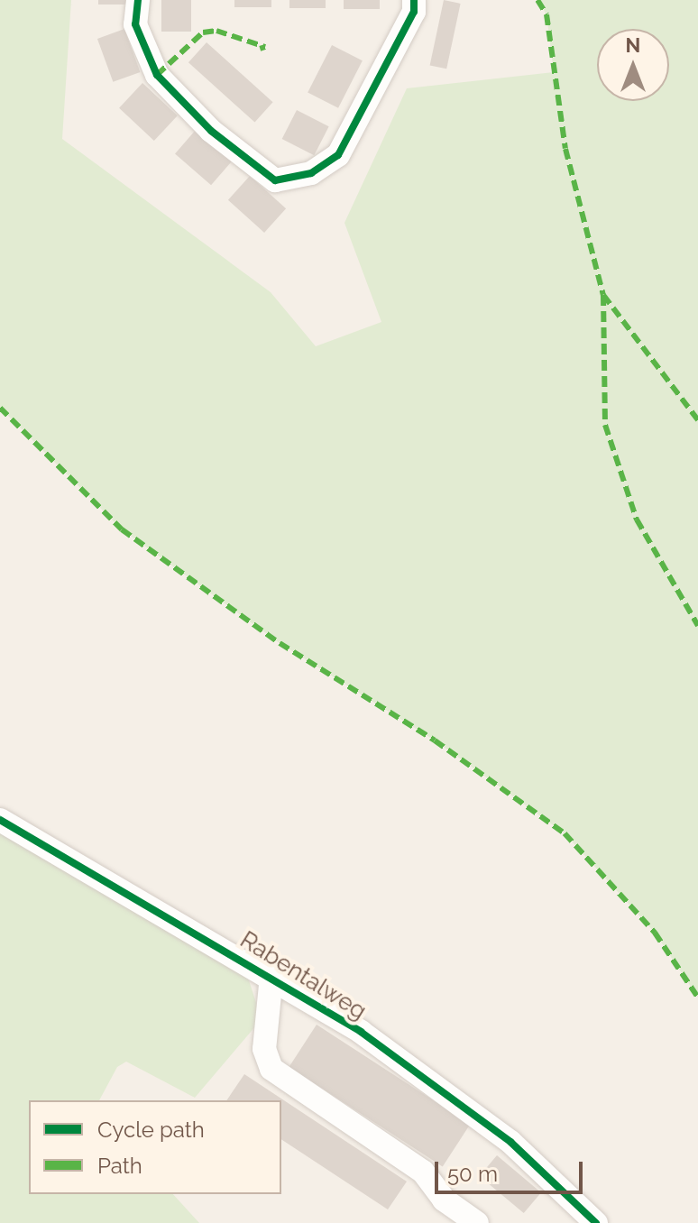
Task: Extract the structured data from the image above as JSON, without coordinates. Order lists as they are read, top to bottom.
{
  "streets": {
    "street": ["Rabentalweg"]
  },
  "legend": ["Cycle path", "Path"],
  "scale_bar": "50 m",
  "north": "top"
}
